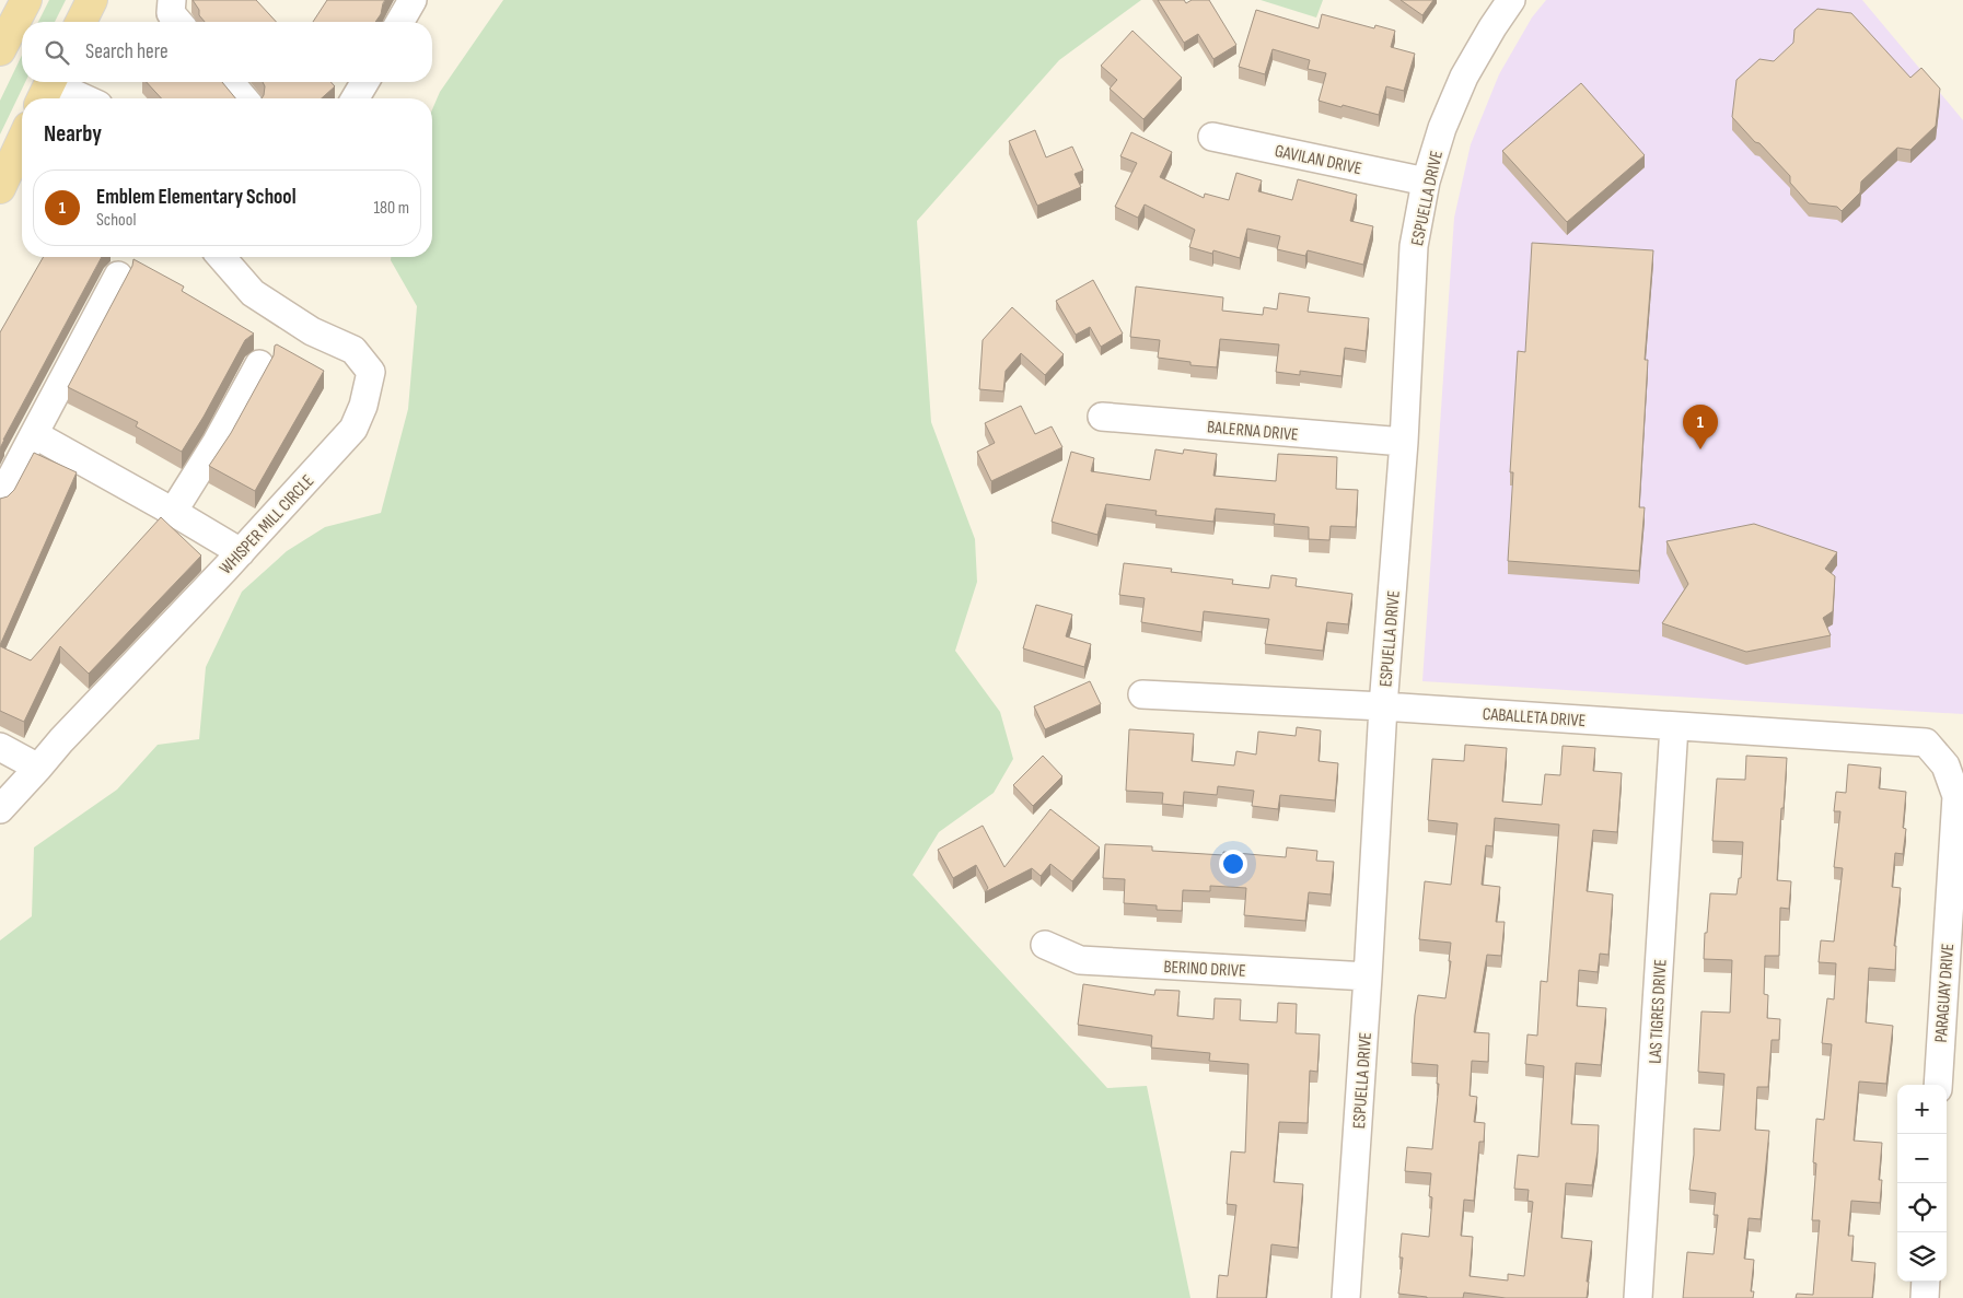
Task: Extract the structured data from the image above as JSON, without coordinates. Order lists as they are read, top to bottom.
{
  "streets": {
    "street": [
      "GAVILAN DRIVE",
      "ESPUELLA DRIVE",
      "BALERNA DRIVE",
      "WHISPER MILL CIRCLE",
      "CABALLETA DRIVE",
      "BERINO DRIVE",
      "PARAGUAY DRIVE",
      "LAS TIGRES DRIVE"
    ]
  },
  "crossings": [
    ["GAVILAN DRIVE", "ESPUELLA DRIVE"],
    ["ESPUELLA DRIVE", "BALERNA DRIVE"],
    ["ESPUELLA DRIVE", "CABALLETA DRIVE"],
    ["ESPUELLA DRIVE", "BERINO DRIVE"],
    ["CABALLETA DRIVE", "PARAGUAY DRIVE"],
    ["CABALLETA DRIVE", "LAS TIGRES DRIVE"]
  ],
  "page": {
    "search": "Search here",
    "heading": "Nearby",
    "list": [
      {
        "mark": "1",
        "name": "Emblem Elementary School",
        "note": "School",
        "value": "180 m"
      }
    ],
    "pins": "1",
    "map_buttons": ["+", "−"]
  }
}
